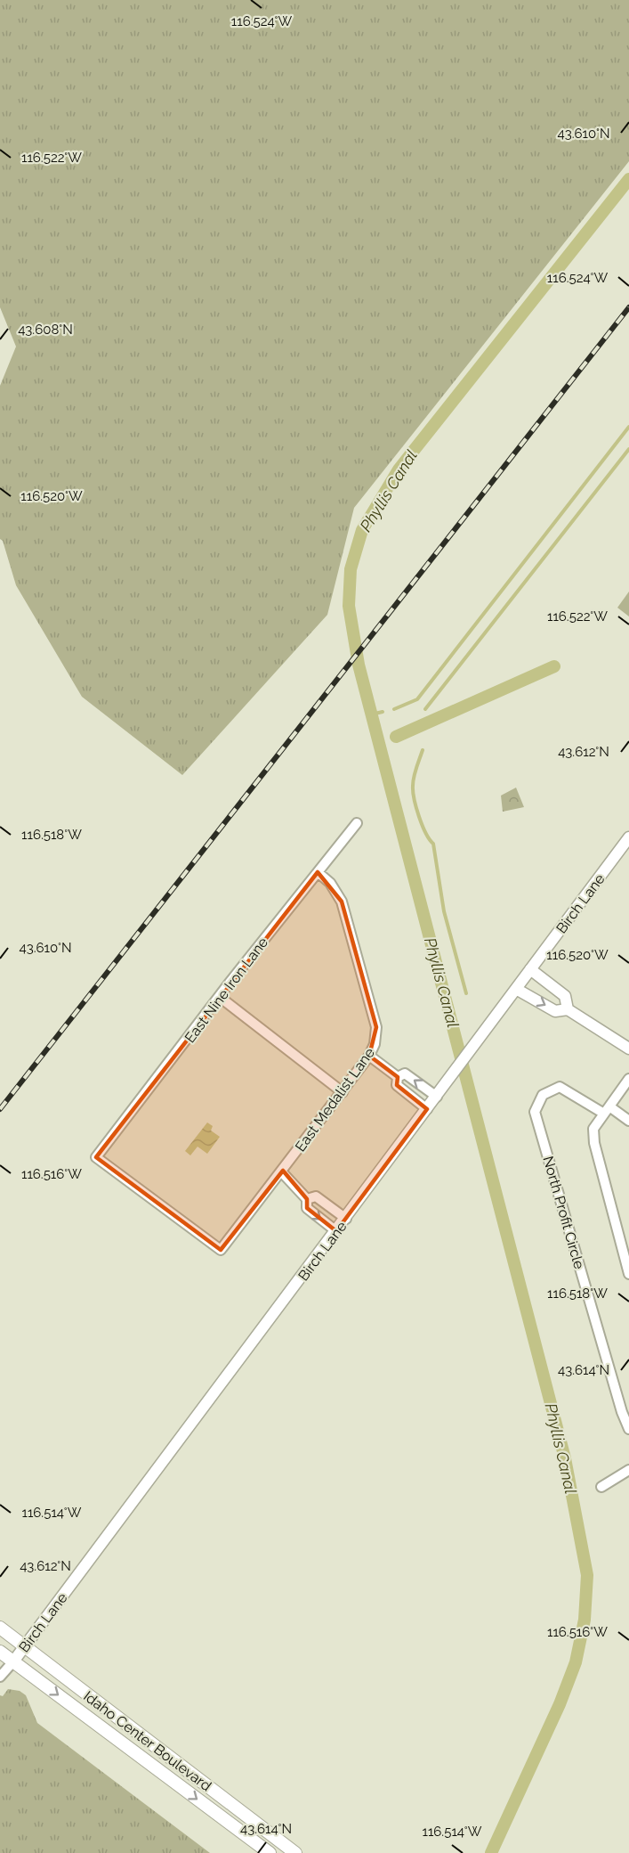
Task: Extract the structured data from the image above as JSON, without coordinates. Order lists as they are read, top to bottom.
{
  "streets": {
    "main road": ["Idaho Center Boulevard"],
    "street": [
      "Birch Lane",
      "East Nine Iron Lane",
      "East Medalist Lane",
      "North Profit Circle"
    ]
  },
  "crossings": [
    ["Birch Lane", "Idaho Center Boulevard"],
    ["East Nine Iron Lane", "East Medalist Lane"]
  ],
  "water": ["Phyllis Canal"],
  "coordinates": [
    "116.524°W",
    "43.610°N",
    "116.522°W",
    "43.608°N",
    "116.520°W",
    "43.612°N",
    "116.518°W",
    "116.516°W",
    "43.614°N",
    "116.514°W"
  ]
}
